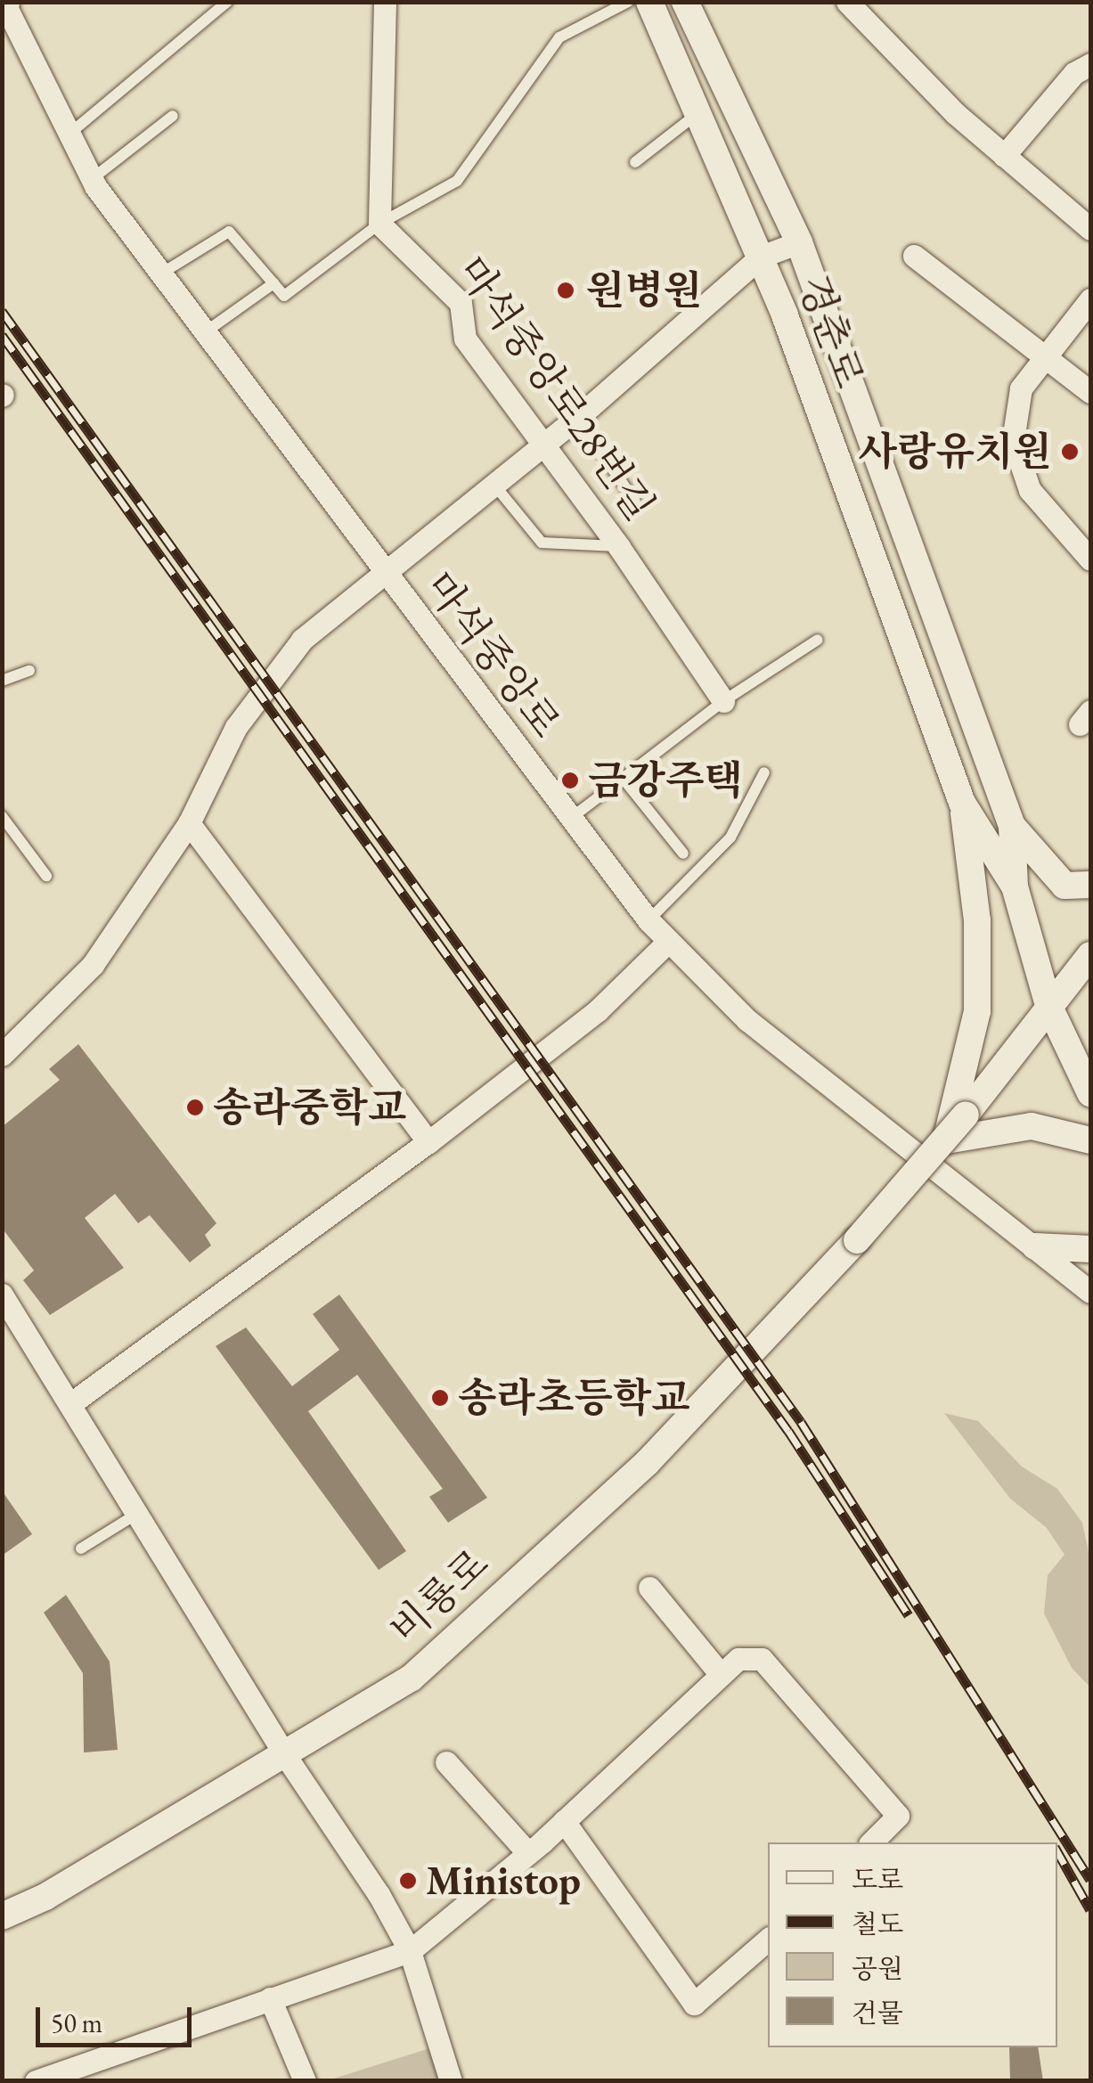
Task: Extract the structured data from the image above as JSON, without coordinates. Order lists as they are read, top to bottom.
{
  "streets": {
    "street": [
      "경춘로",
      "마석중앙로28번길",
      "마석중앙로",
      "비룡로"
    ]
  },
  "crossings": [
    ["경춘로", "비룡로"]
  ],
  "places": [
    "원병원",
    "사랑유치원",
    "금강주택",
    "송라중학교",
    "송라초등학교",
    "Ministop"
  ],
  "legend": [
    "도로",
    "철도",
    "공원",
    "건물"
  ],
  "scale_bar": "50 m"
}
